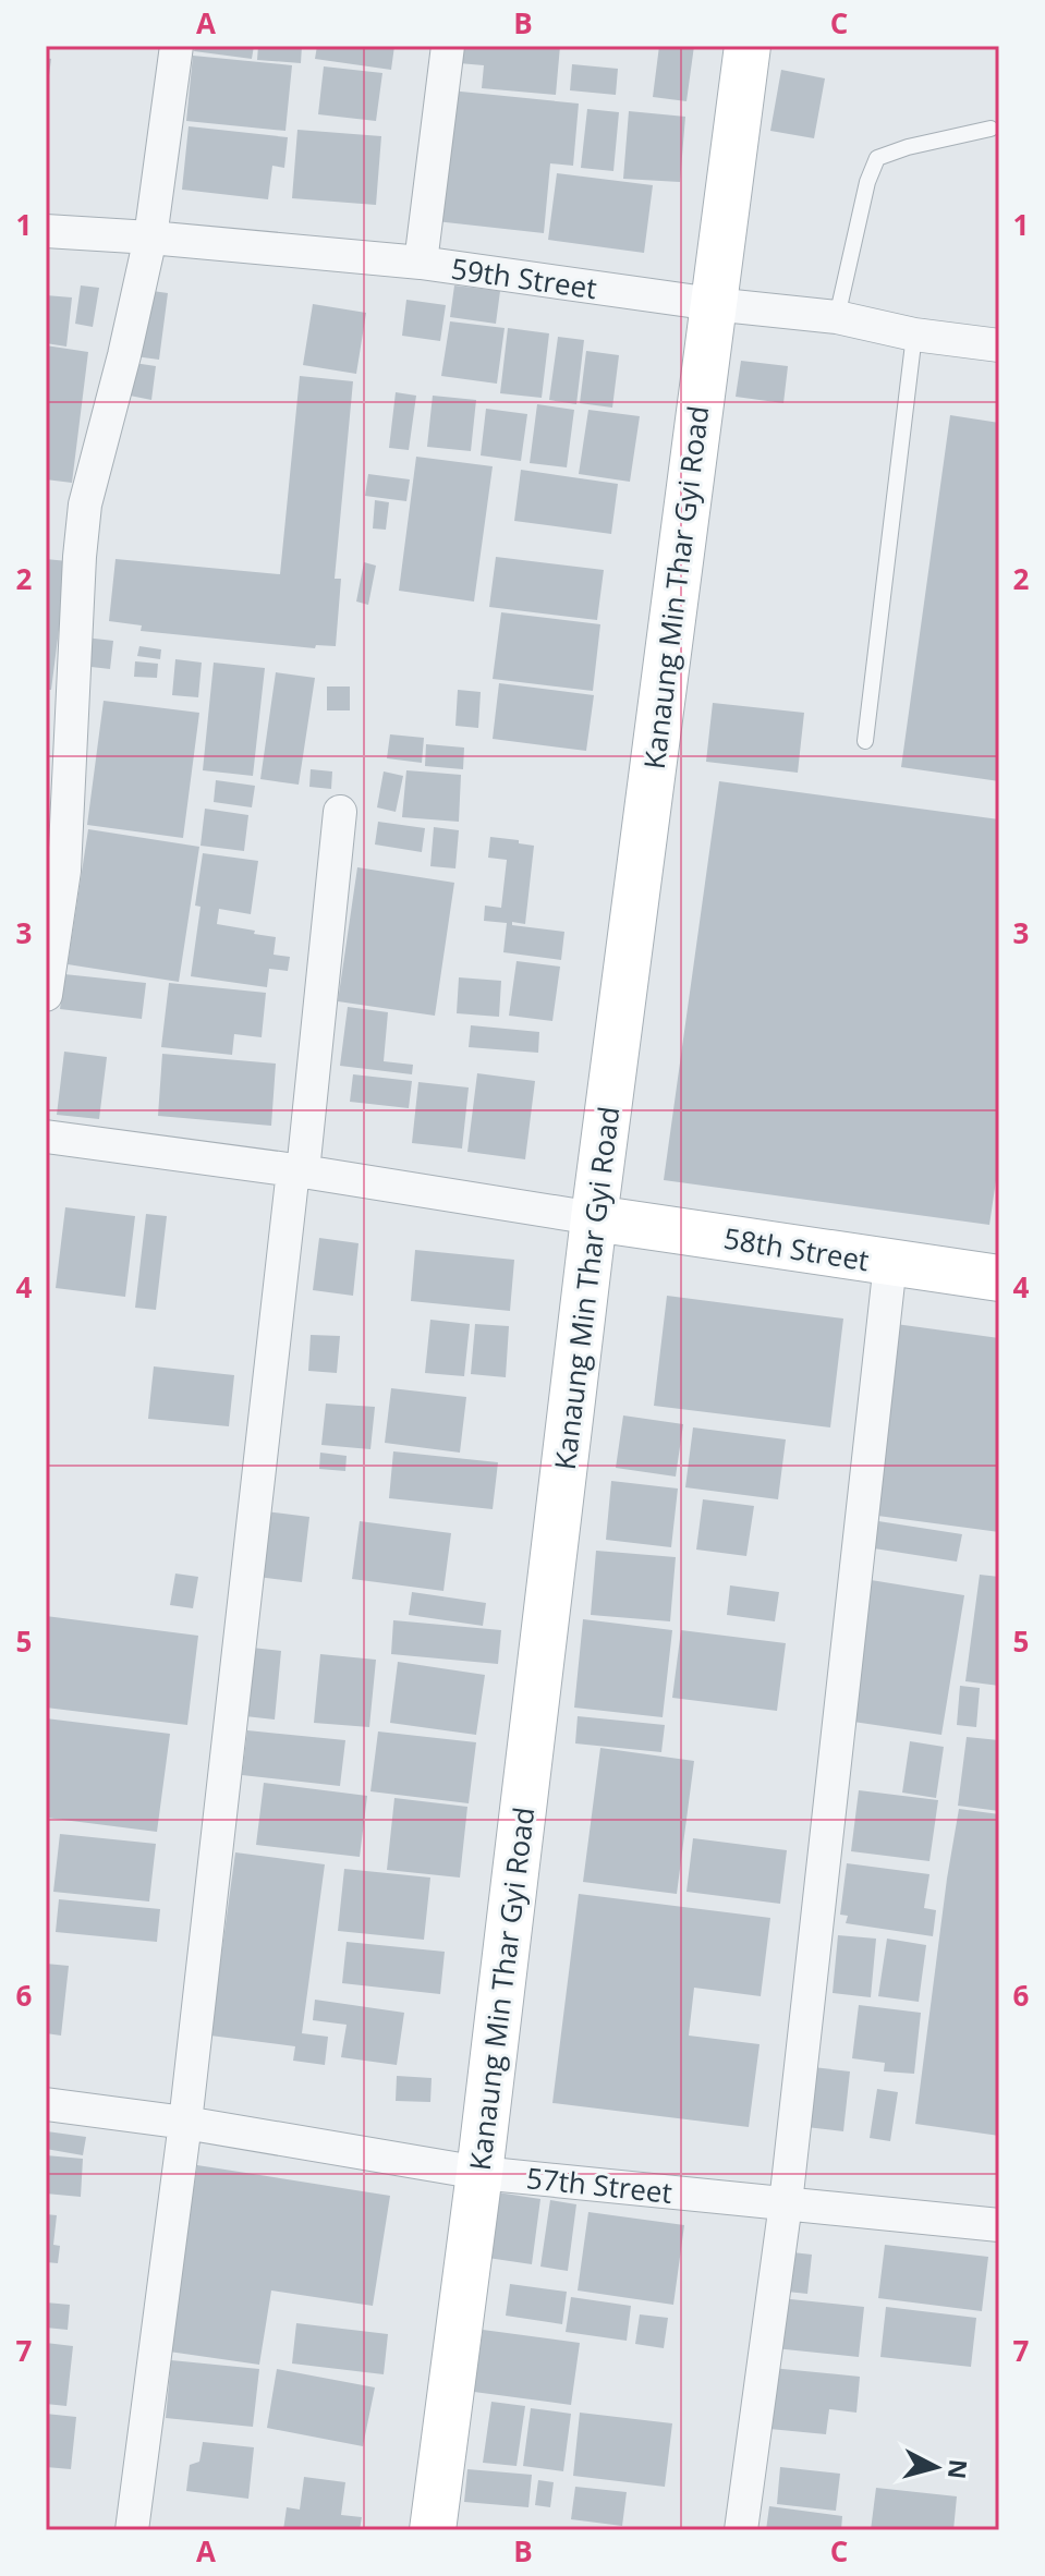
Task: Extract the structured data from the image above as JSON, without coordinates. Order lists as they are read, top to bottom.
{
  "streets": {
    "main road": ["Kanaung Min Thar Gyi Road", "58th Street"],
    "street": ["59th Street", "57th Street"]
  },
  "crossings": [
    ["59th Street", "Kanaung Min Thar Gyi Road"],
    ["Kanaung Min Thar Gyi Road", "58th Street"],
    ["Kanaung Min Thar Gyi Road", "57th Street"]
  ],
  "north": "right",
  "grid": {
    "columns": ["A", "B", "C"],
    "rows": [
      "1",
      "2",
      "3",
      "4",
      "5",
      "6",
      "7"
    ]
  }
}
